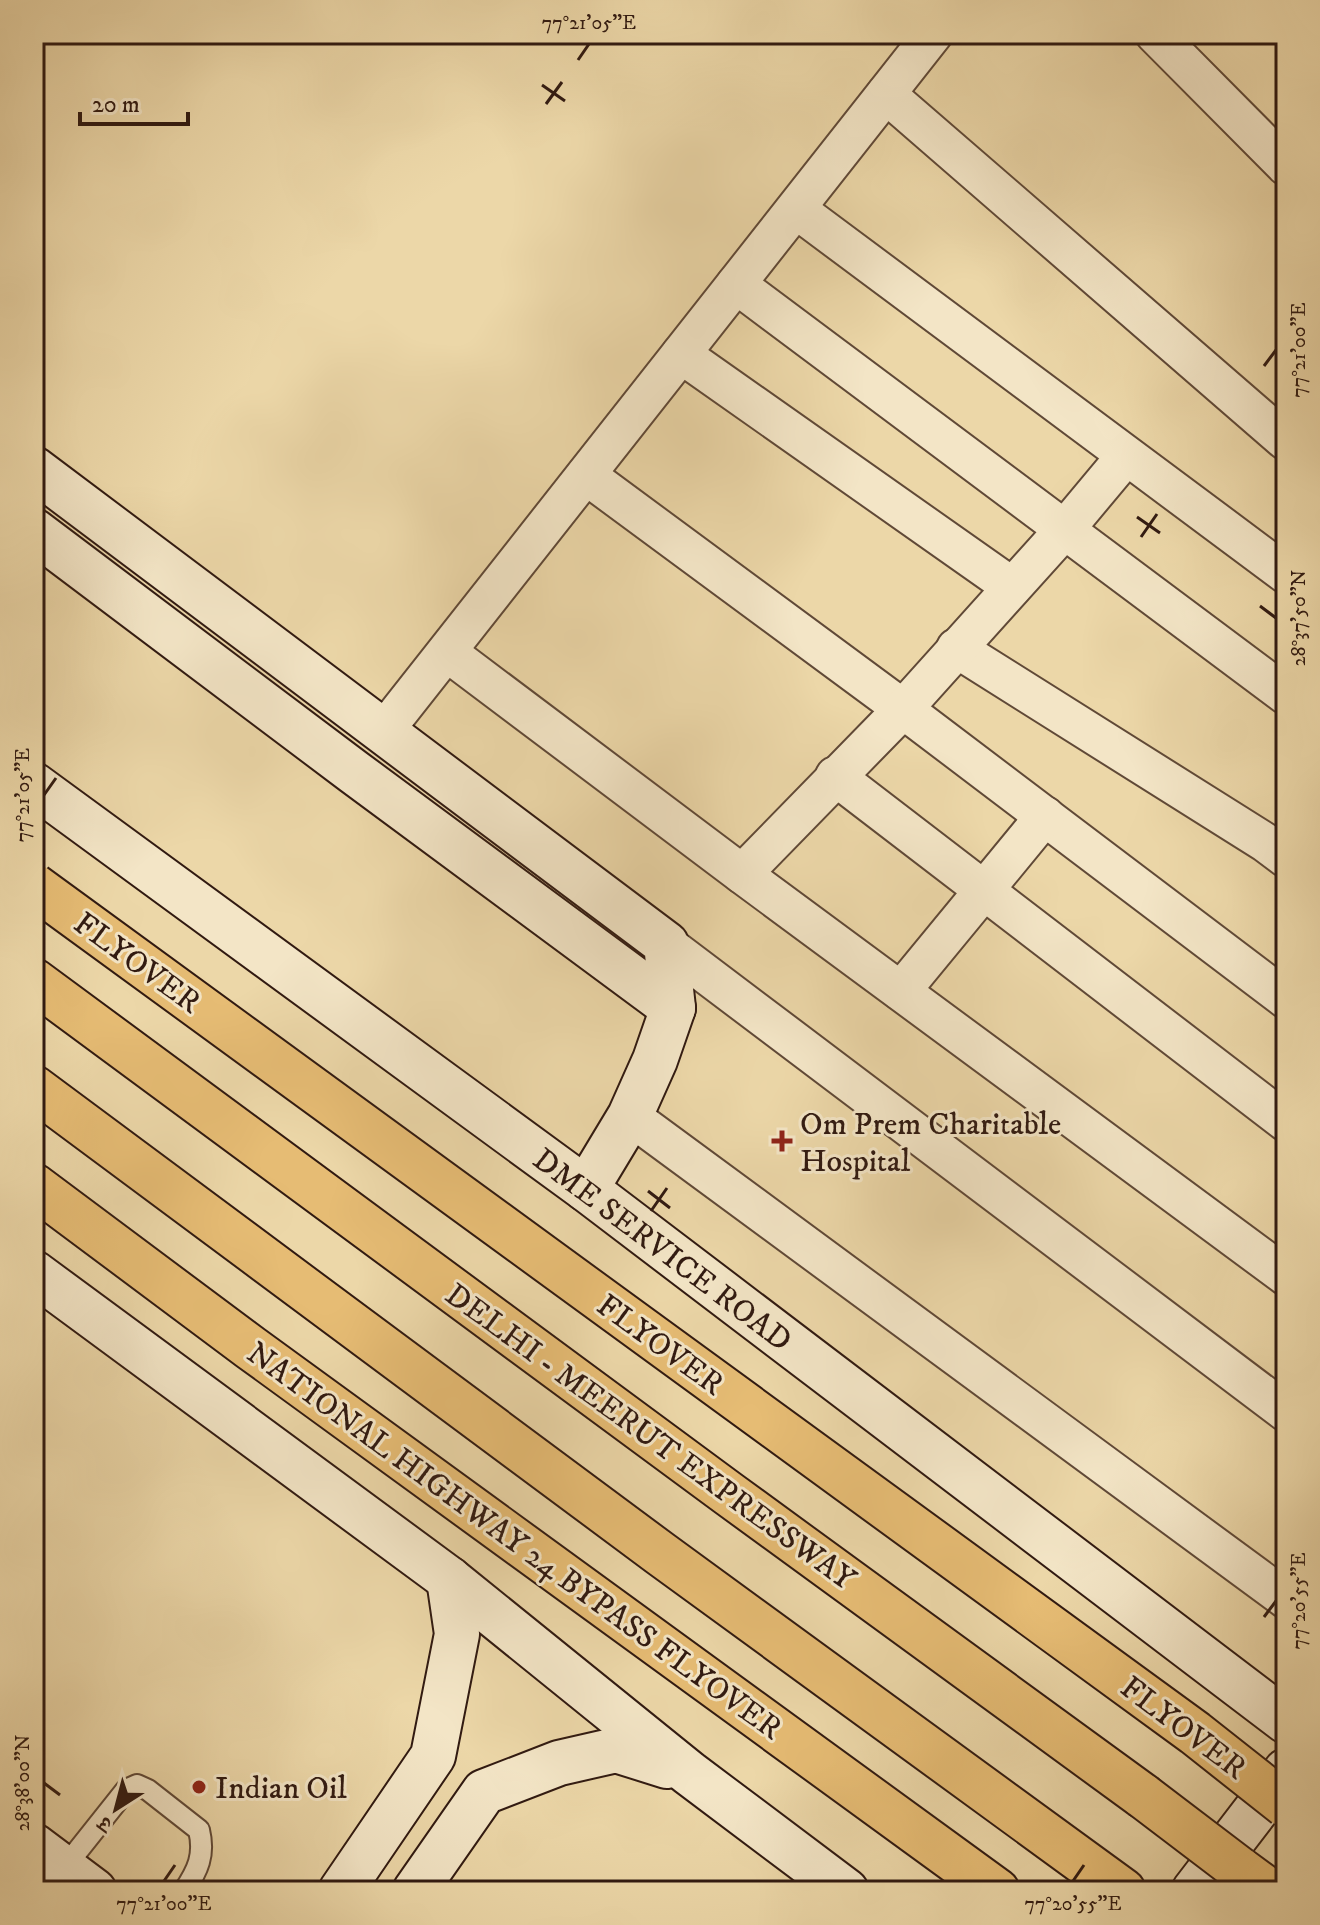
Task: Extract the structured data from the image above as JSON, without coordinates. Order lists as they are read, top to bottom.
{
  "streets": {
    "highway": ["FLYOVER", "DELHI - MEERUT EXPRESSWAY", "NATIONAL HIGHWAY 24 BYPASS FLYOVER"],
    "street": ["DME SERVICE ROAD"]
  },
  "places": {
    "health": ["Om Prem Charitable Hospital"],
    "other": ["Indian Oil"]
  },
  "scale_bar": "20 m",
  "north": "bottom left",
  "coordinates": [
    "77°21'05\"E",
    "77°21'00\"E",
    "28°37'50\"N",
    "77°20'55\"E",
    "28°38'00\"N"
  ]
}
